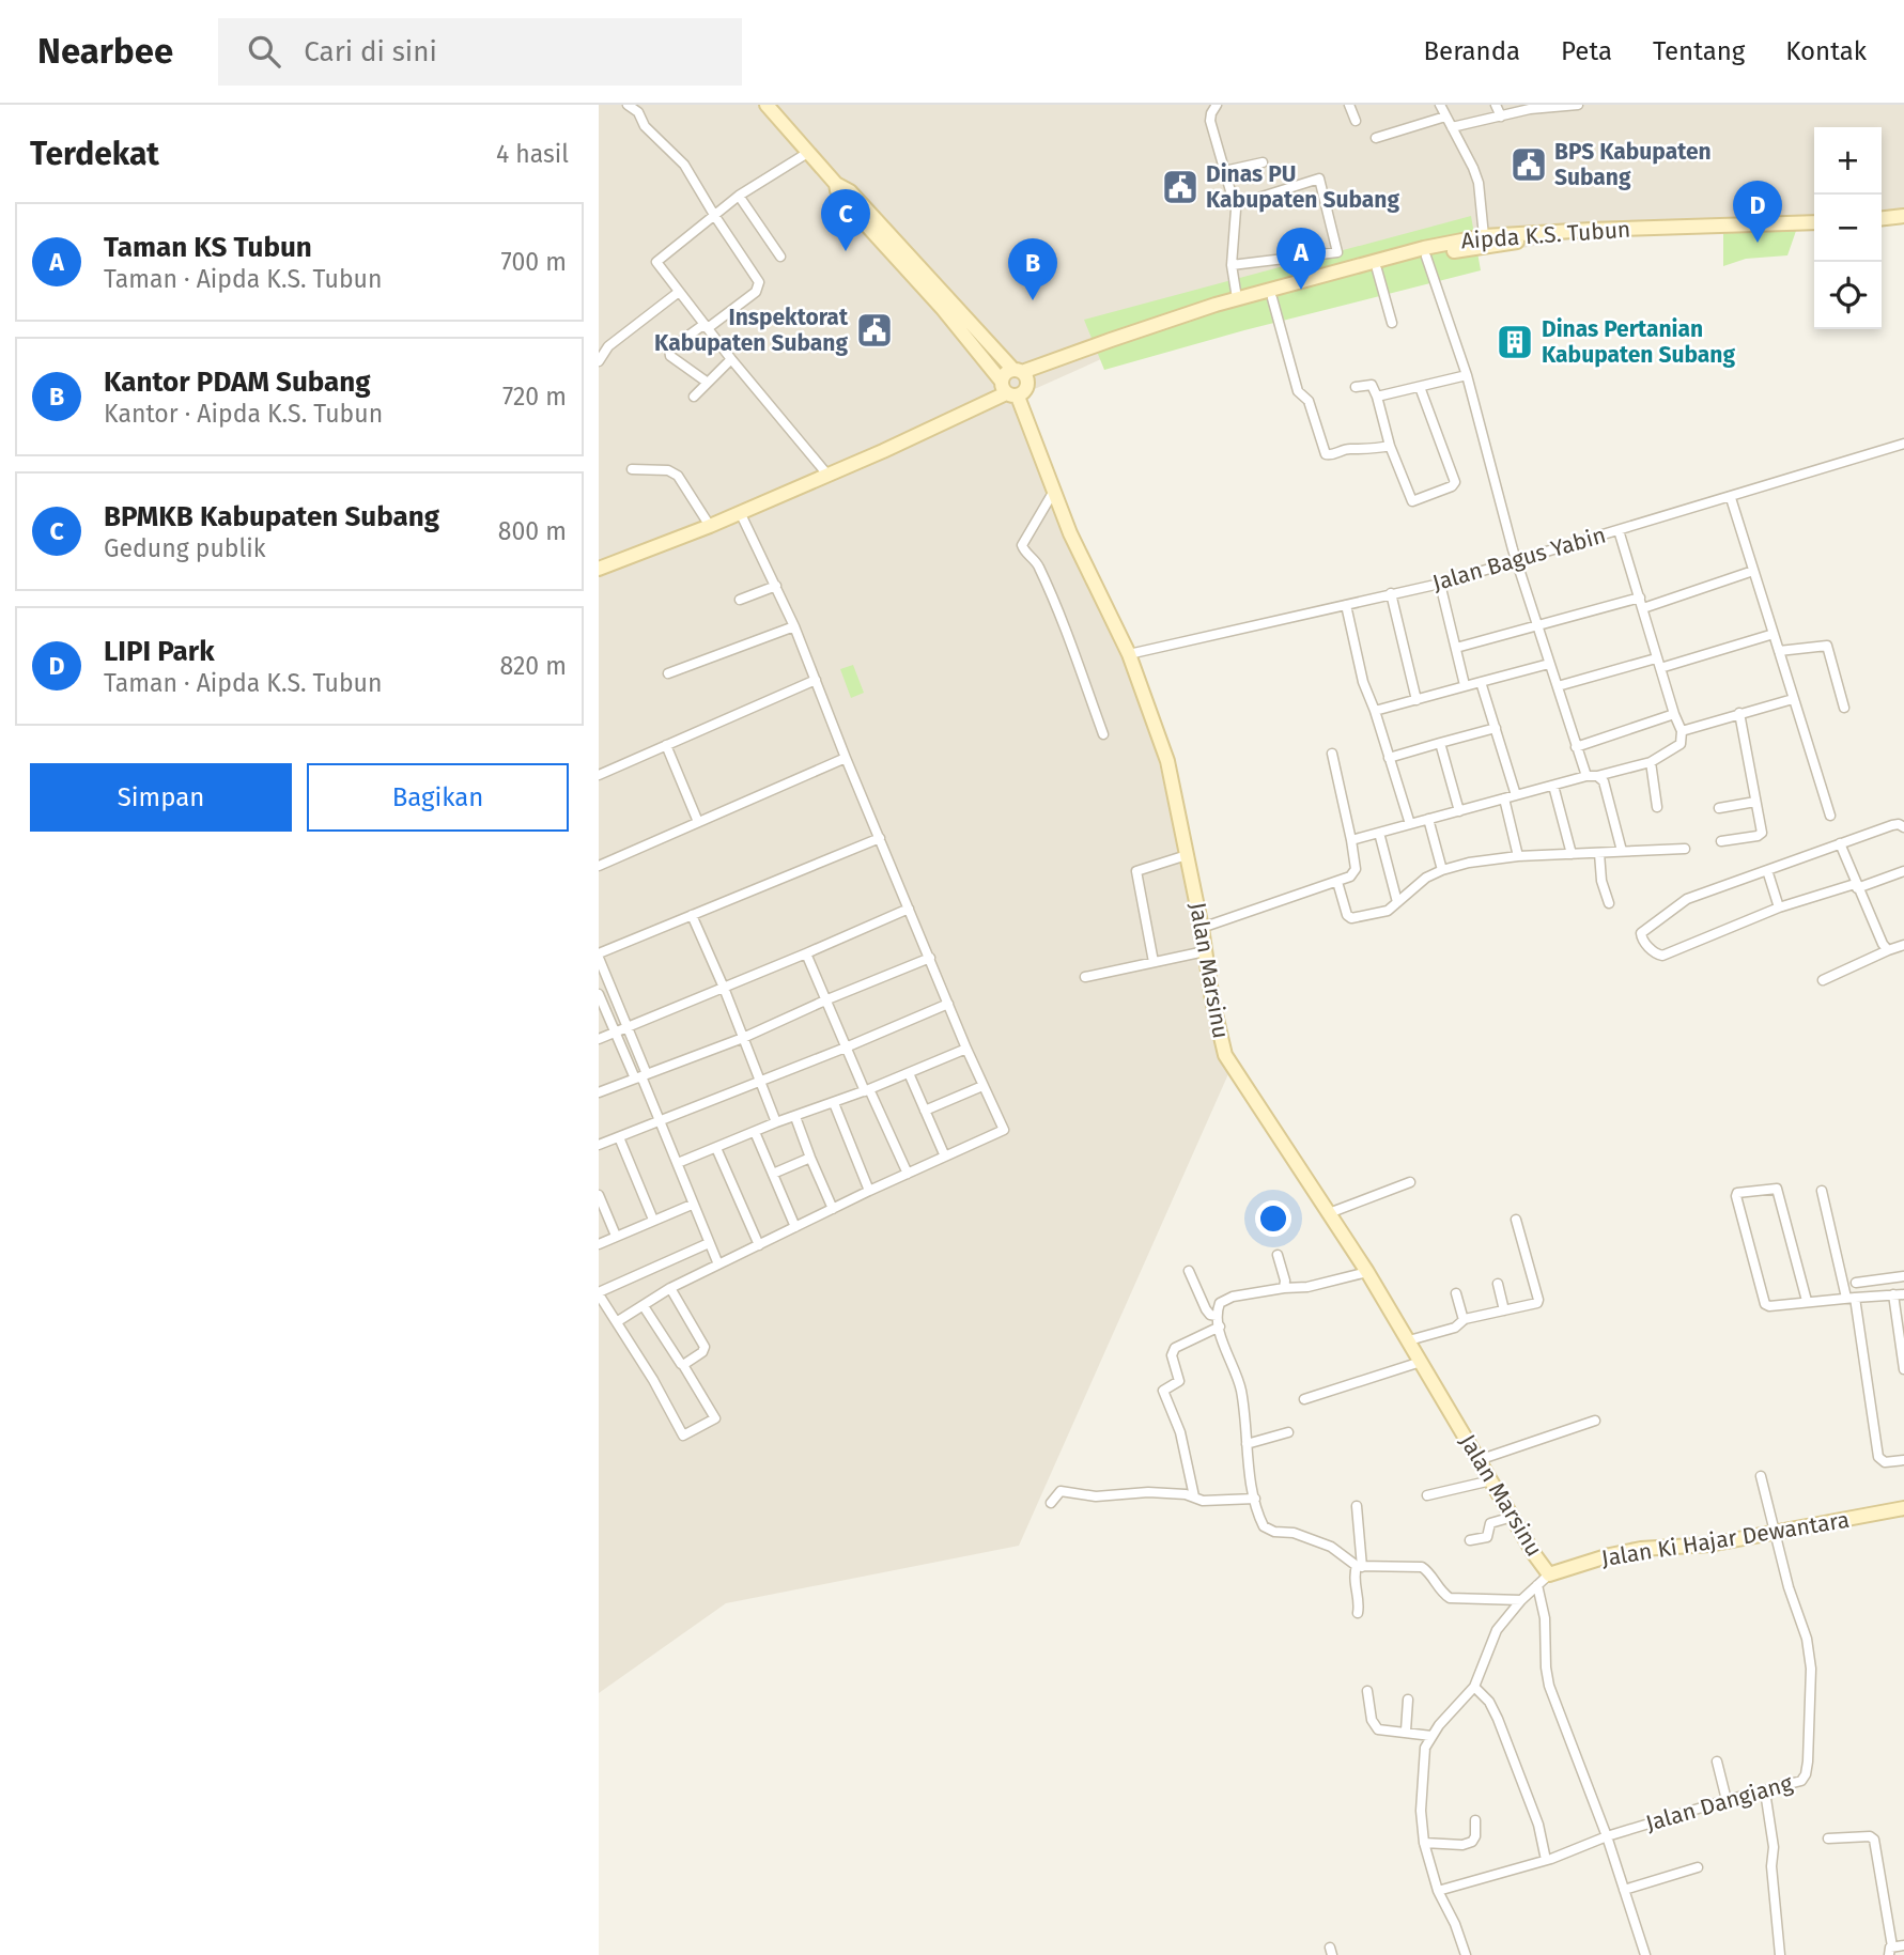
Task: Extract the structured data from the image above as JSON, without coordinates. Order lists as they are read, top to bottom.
{
  "streets": {
    "street": [
      "Aipda K.S. Tubun",
      "Jalan Bagus Yabin",
      "Jalan Marsinu",
      "Jalan Ki Hajar Dewantara",
      "Jalan Dangiang"
    ]
  },
  "crossings": [
    ["Jalan Bagus Yabin", "Jalan Marsinu"],
    ["Jalan Marsinu", "Jalan Ki Hajar Dewantara"],
    ["Jalan Ki Hajar Dewantara", "Jalan Dangiang"]
  ],
  "places": {
    "public building": ["BPS Kabupaten Subang", "Dinas PU Kabupaten Subang", "Inspektorat Kabupaten Subang"],
    "building": ["Dinas Pertanian Kabupaten Subang"]
  },
  "page": {
    "header": "Nearbee",
    "search": "Cari di sini",
    "nav": [
      "Beranda",
      "Peta",
      "Tentang",
      "Kontak"
    ],
    "heading": ["Terdekat", "4 hasil"],
    "map_buttons": ["+", "−"],
    "pins": [
      "D",
      "C",
      "A",
      "B"
    ],
    "list": [
      {
        "mark": "A",
        "name": "Taman KS Tubun",
        "note": "Taman · Aipda K.S. Tubun",
        "value": "700 m"
      },
      {
        "mark": "B",
        "name": "Kantor PDAM Subang",
        "note": "Kantor · Aipda K.S. Tubun",
        "value": "720 m"
      },
      {
        "mark": "C",
        "name": "BPMKB Kabupaten Subang",
        "note": "Gedung publik",
        "value": "800 m"
      },
      {
        "mark": "D",
        "name": "LIPI Park",
        "note": "Taman · Aipda K.S. Tubun",
        "value": "820 m"
      }
    ],
    "buttons": ["Simpan", "Bagikan"]
  }
}
